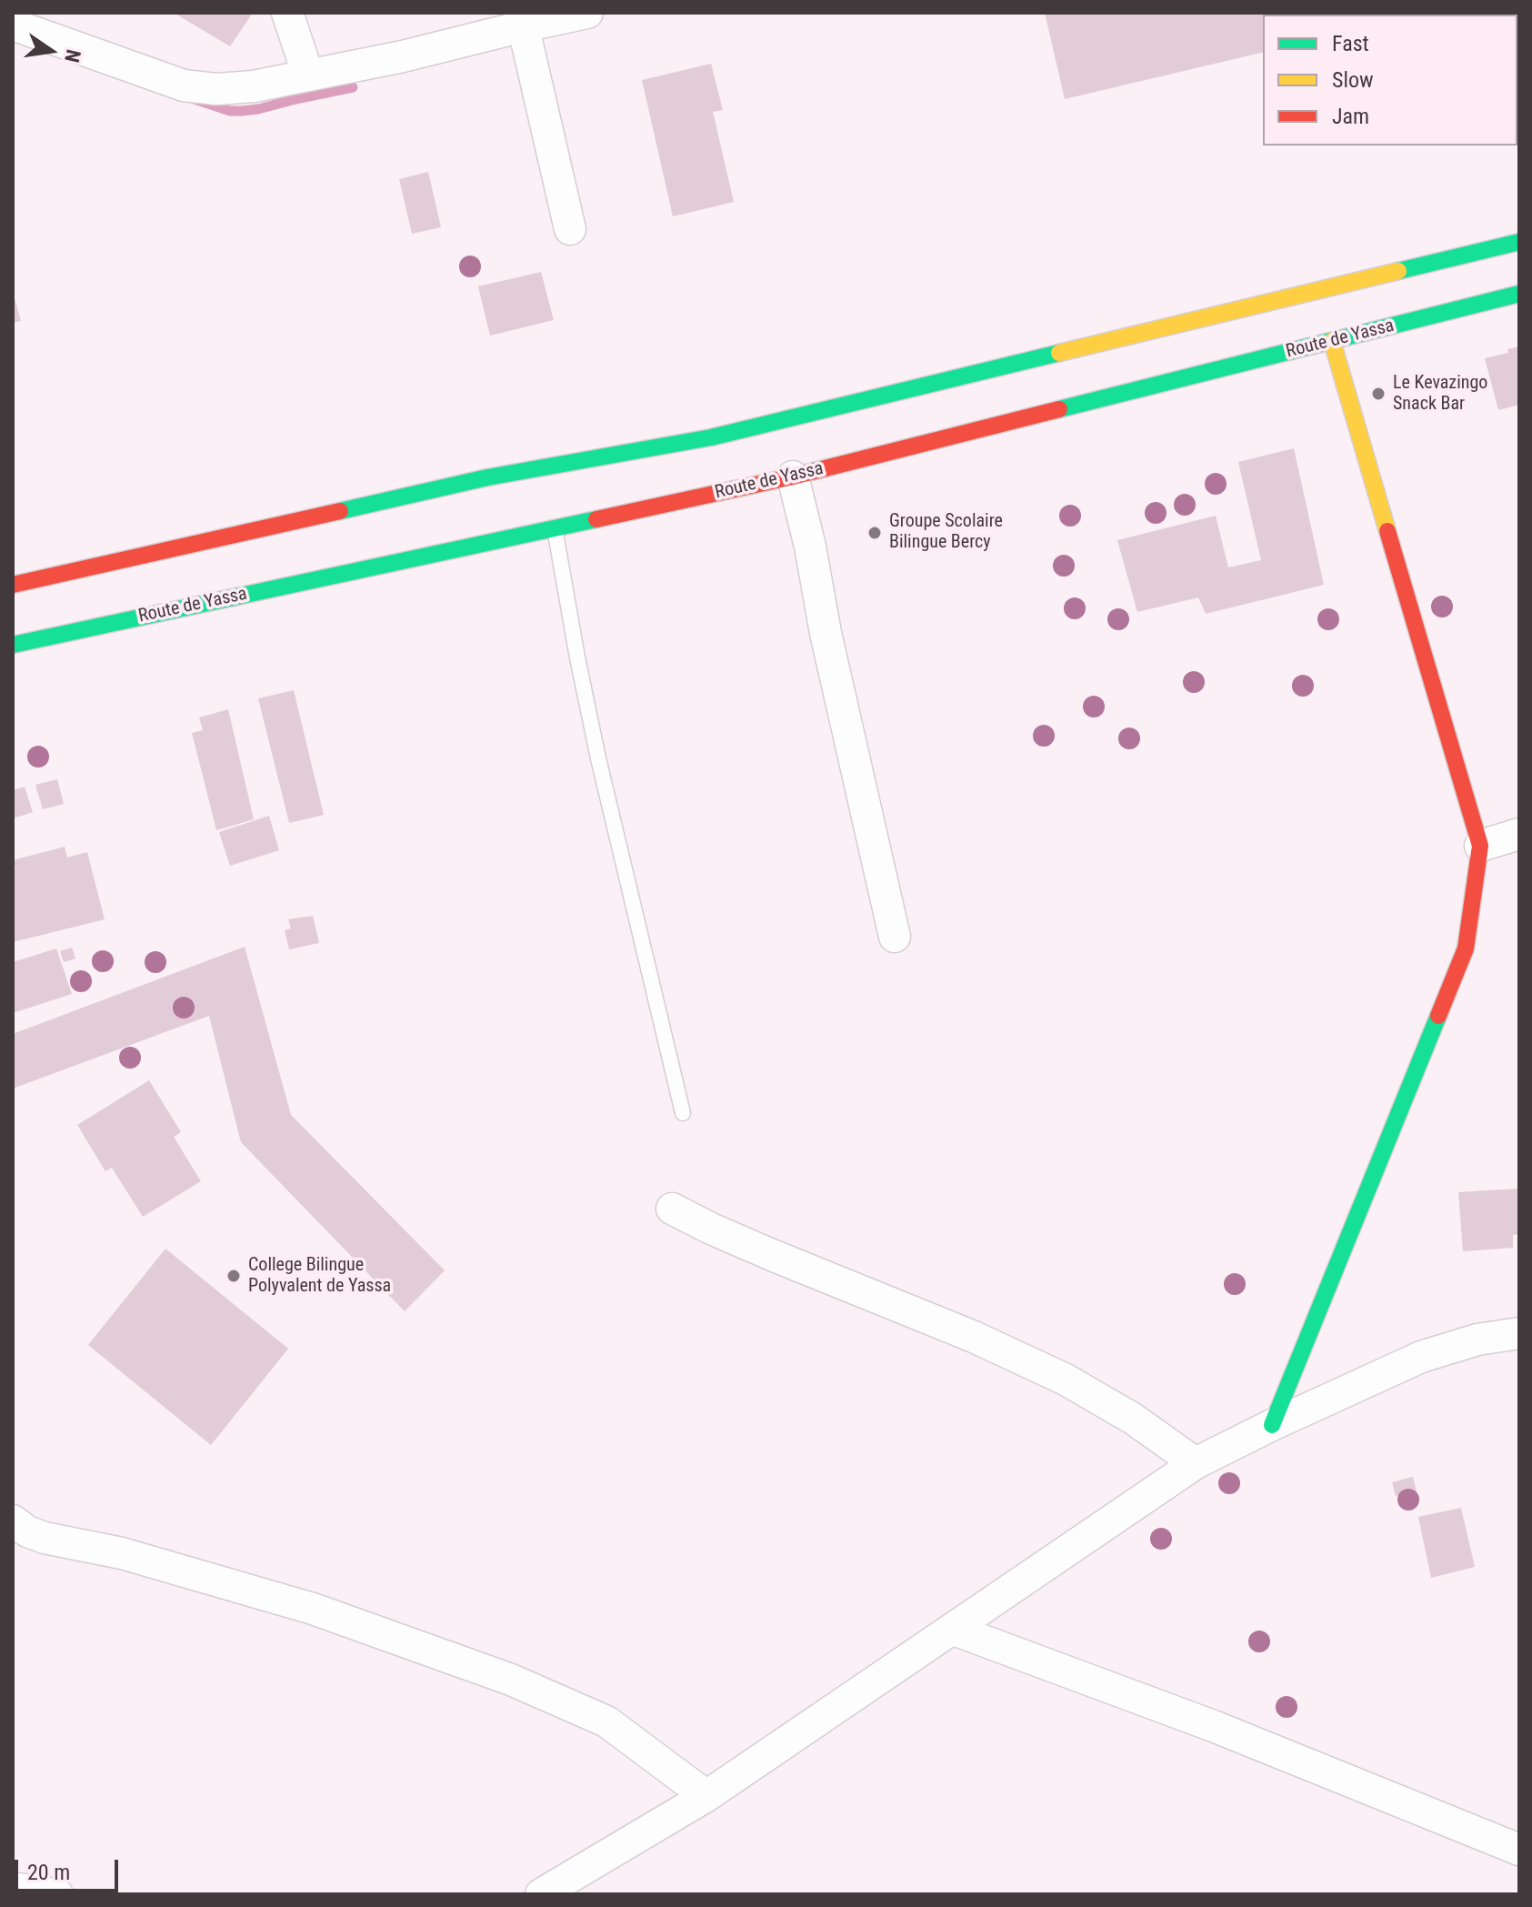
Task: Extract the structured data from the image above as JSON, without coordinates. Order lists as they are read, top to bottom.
{
  "streets": {
    "main road": ["Route de Yassa"]
  },
  "places": ["Le Kevazingo Snack Bar", "Groupe Scolaire Bilingue Bercy", "College Bilingue Polyvalent de Yassa"],
  "legend": ["Fast", "Slow", "Jam"],
  "scale_bar": "20 m",
  "north": "right"
}
